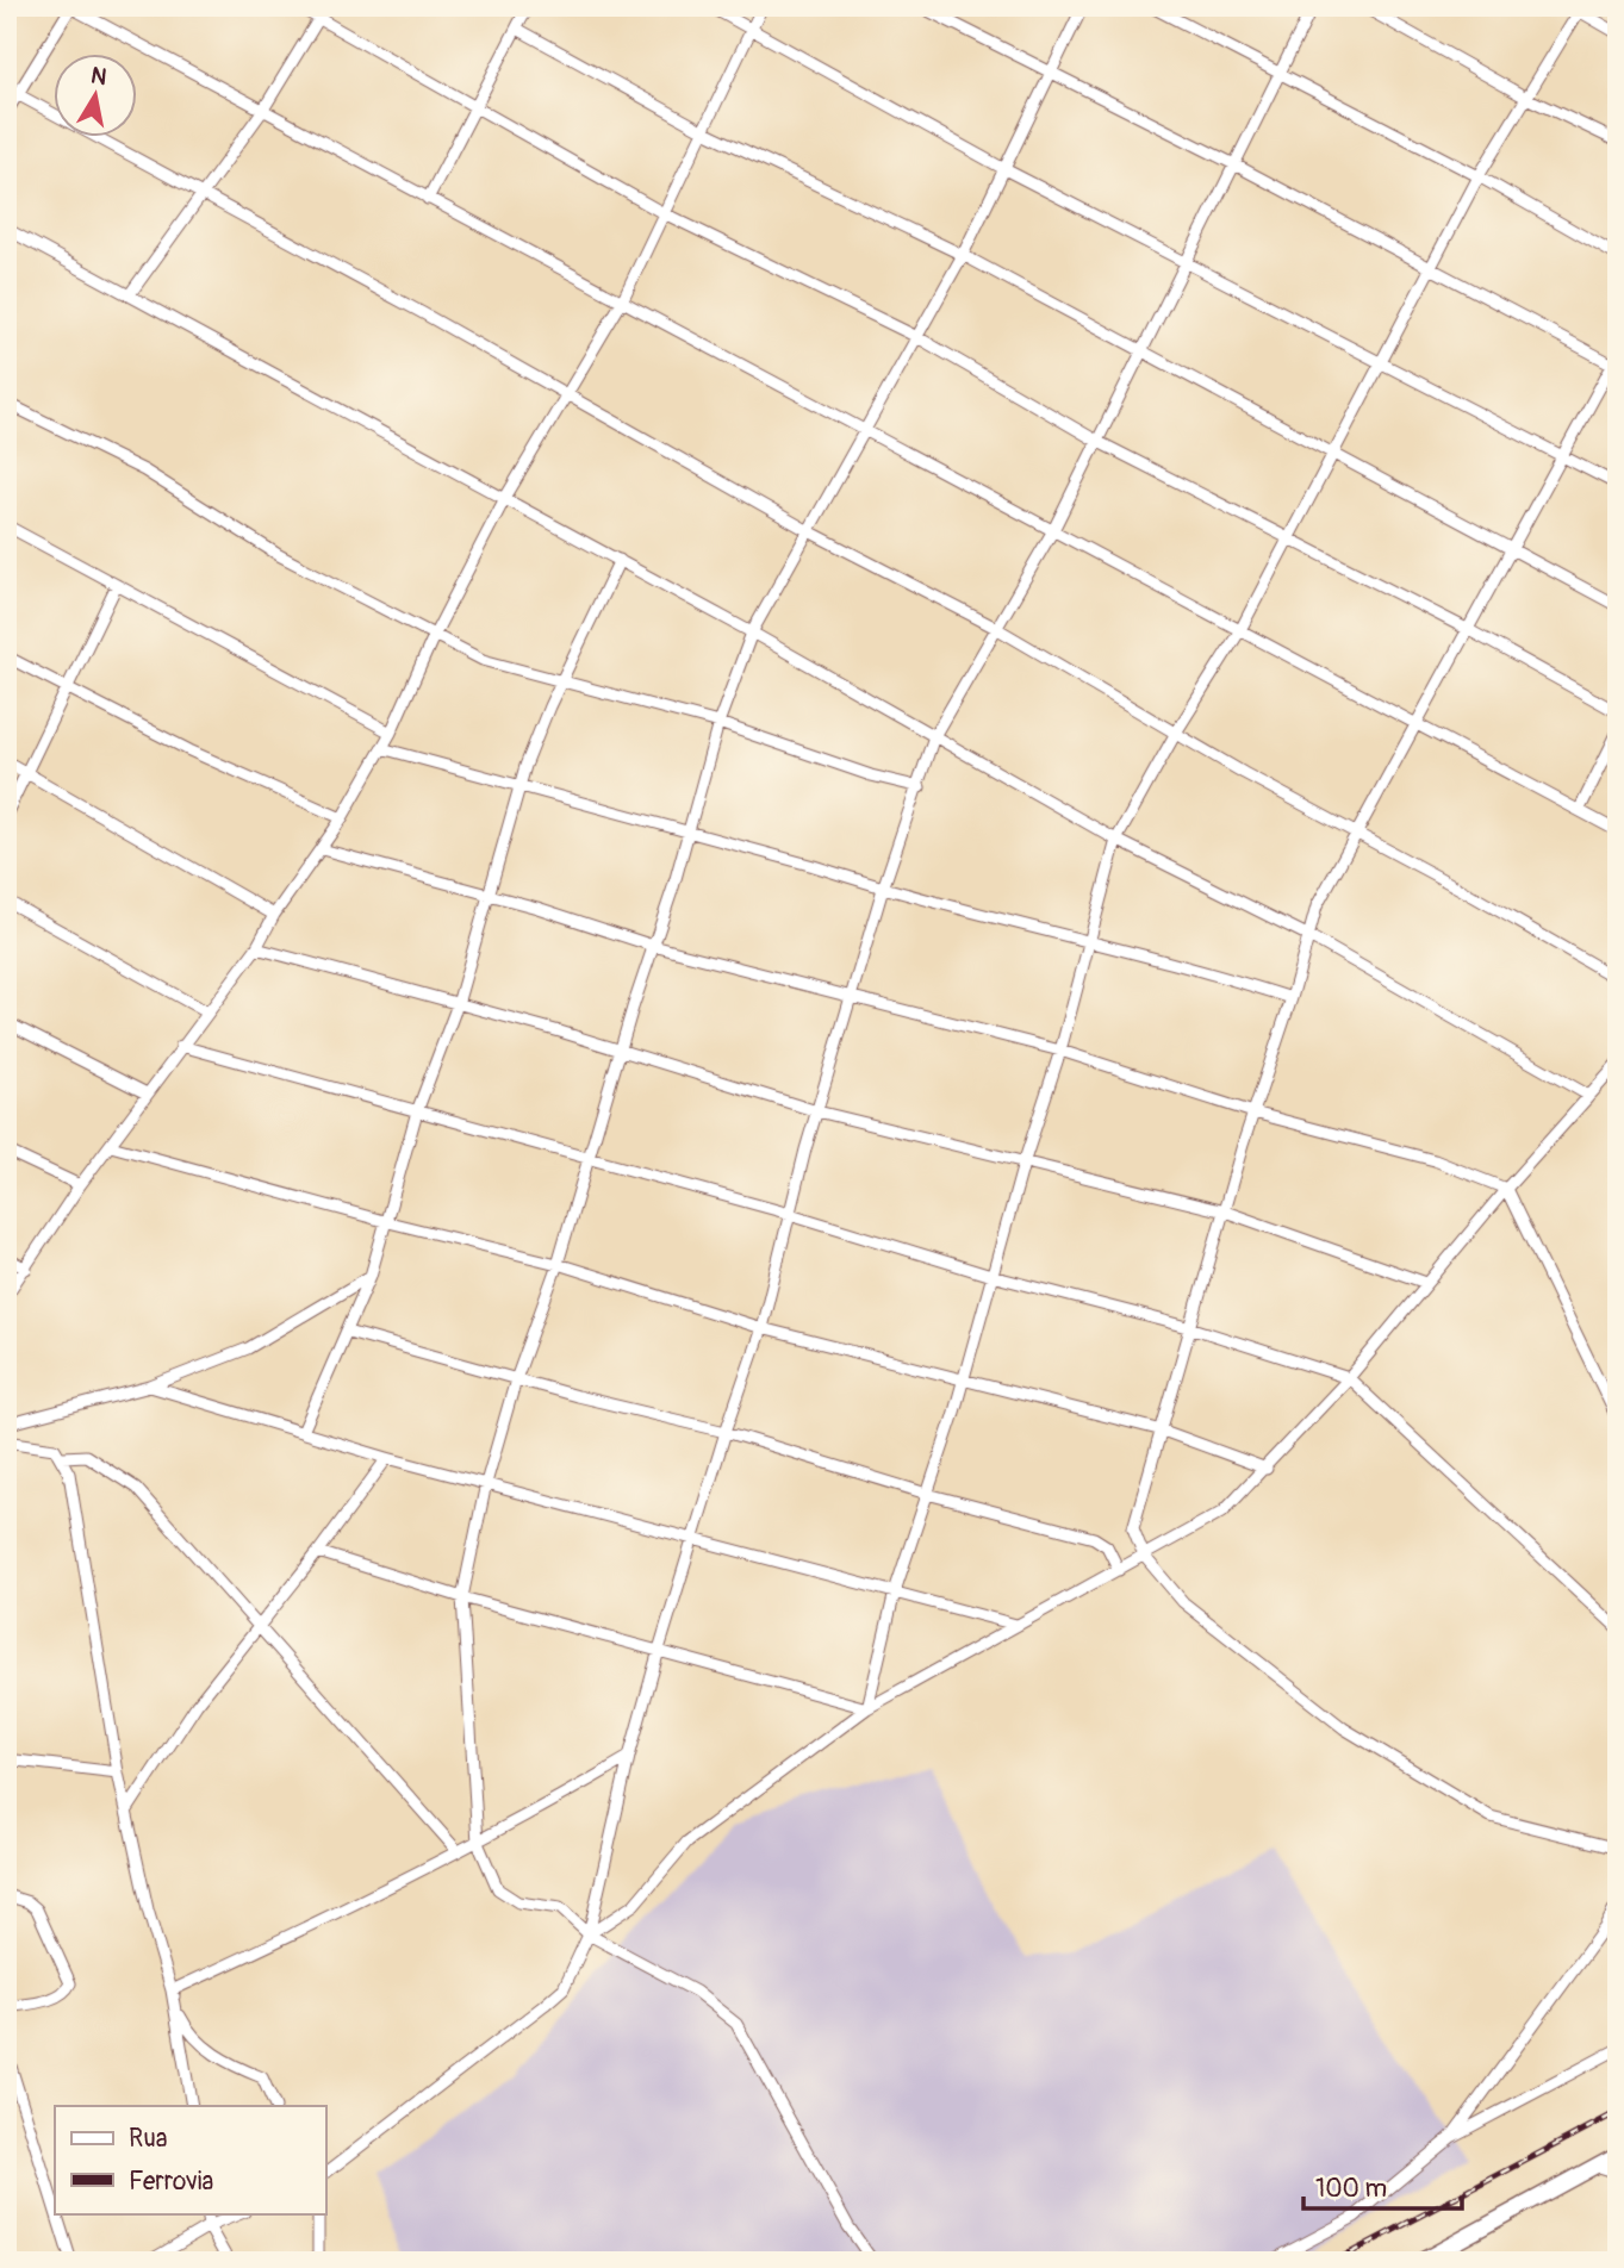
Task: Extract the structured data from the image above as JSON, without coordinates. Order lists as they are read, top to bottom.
{
  "legend": ["Rua", "Ferrovia"],
  "scale_bar": "100 m",
  "north": "top"
}
